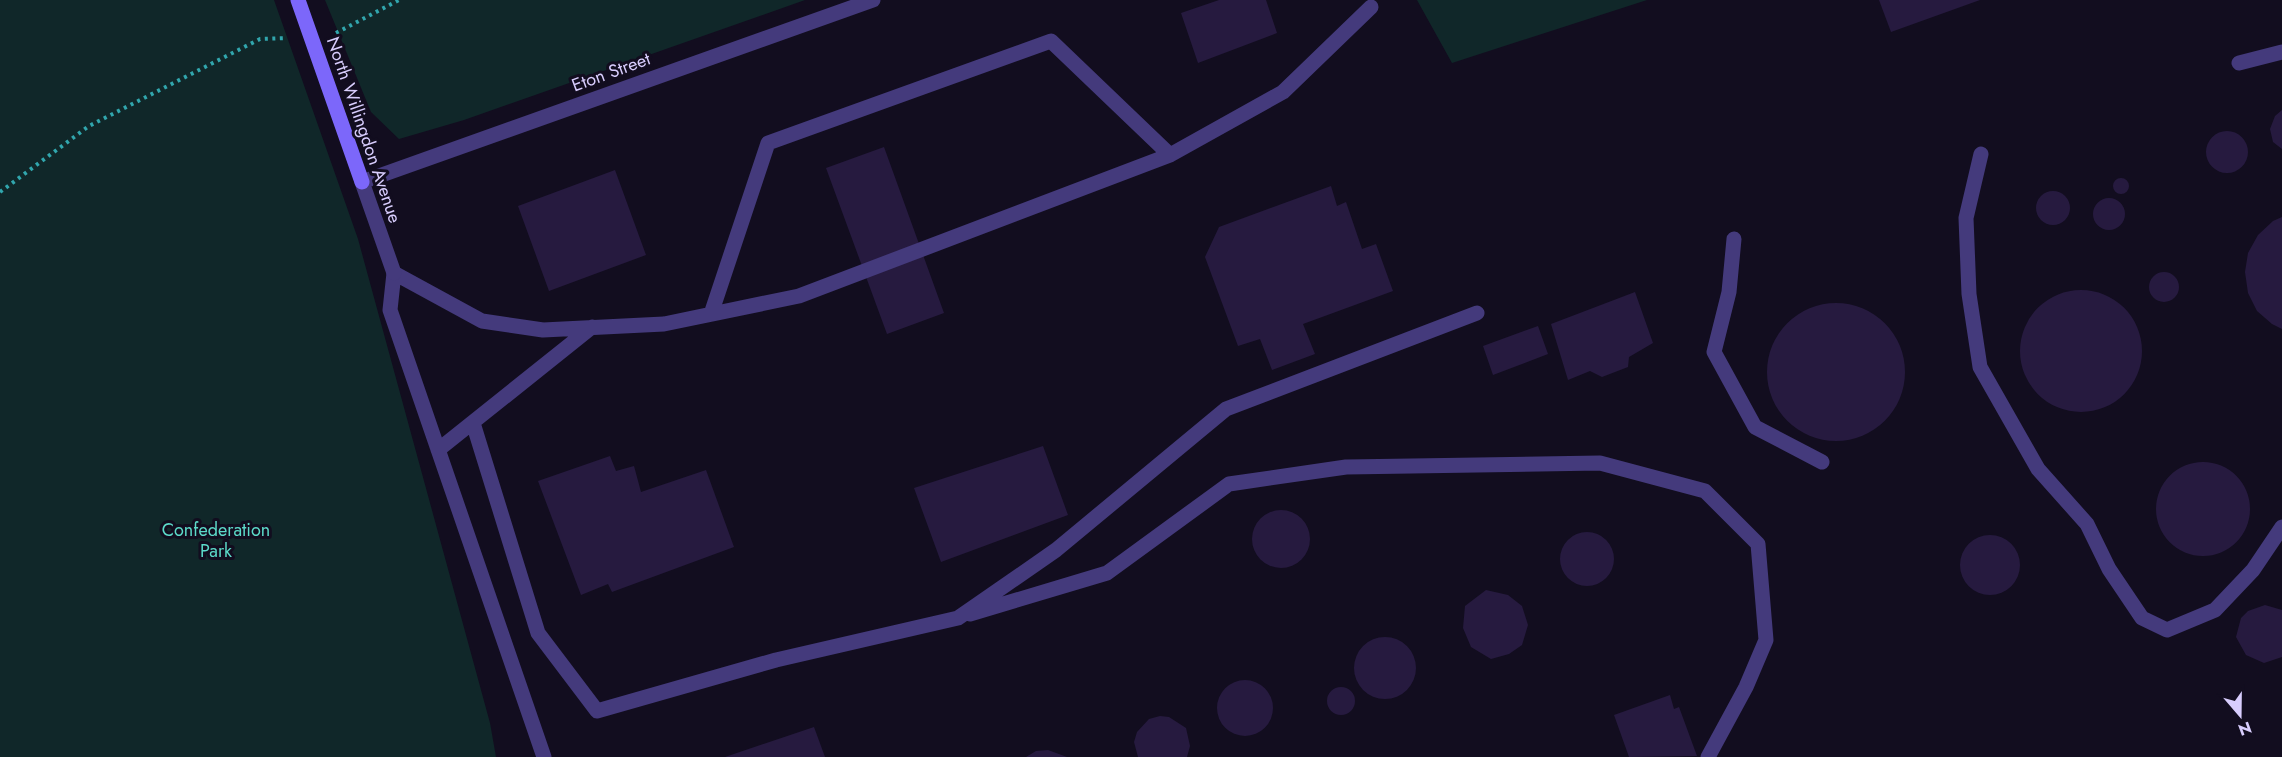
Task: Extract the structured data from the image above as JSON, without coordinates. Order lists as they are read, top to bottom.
{
  "streets": {
    "street": ["Eton Street", "North Willingdon Avenue"]
  },
  "crossings": [
    ["Eton Street", "North Willingdon Avenue"]
  ],
  "parks": ["Confederation Park"],
  "north": "bottom"
}
